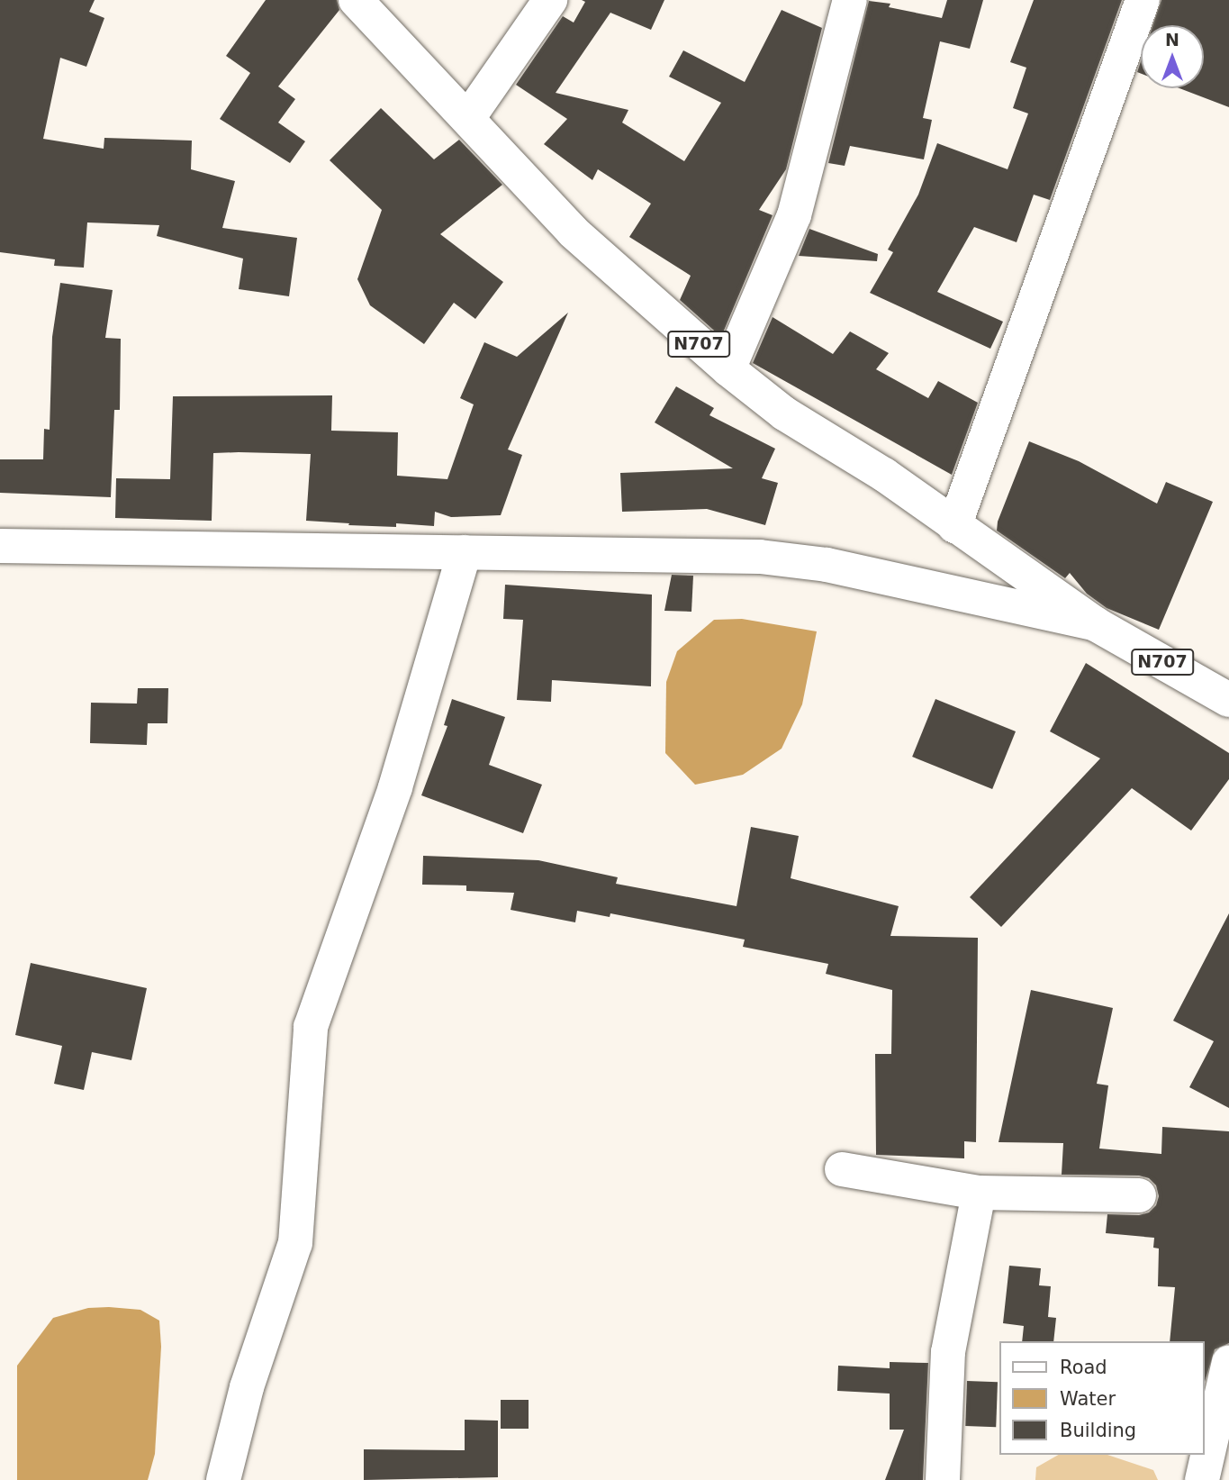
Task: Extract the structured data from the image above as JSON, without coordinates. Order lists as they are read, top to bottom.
{
  "streets": {
    "main road": ["N707"]
  },
  "legend": ["Road", "Water", "Building"],
  "north": "top"
}
